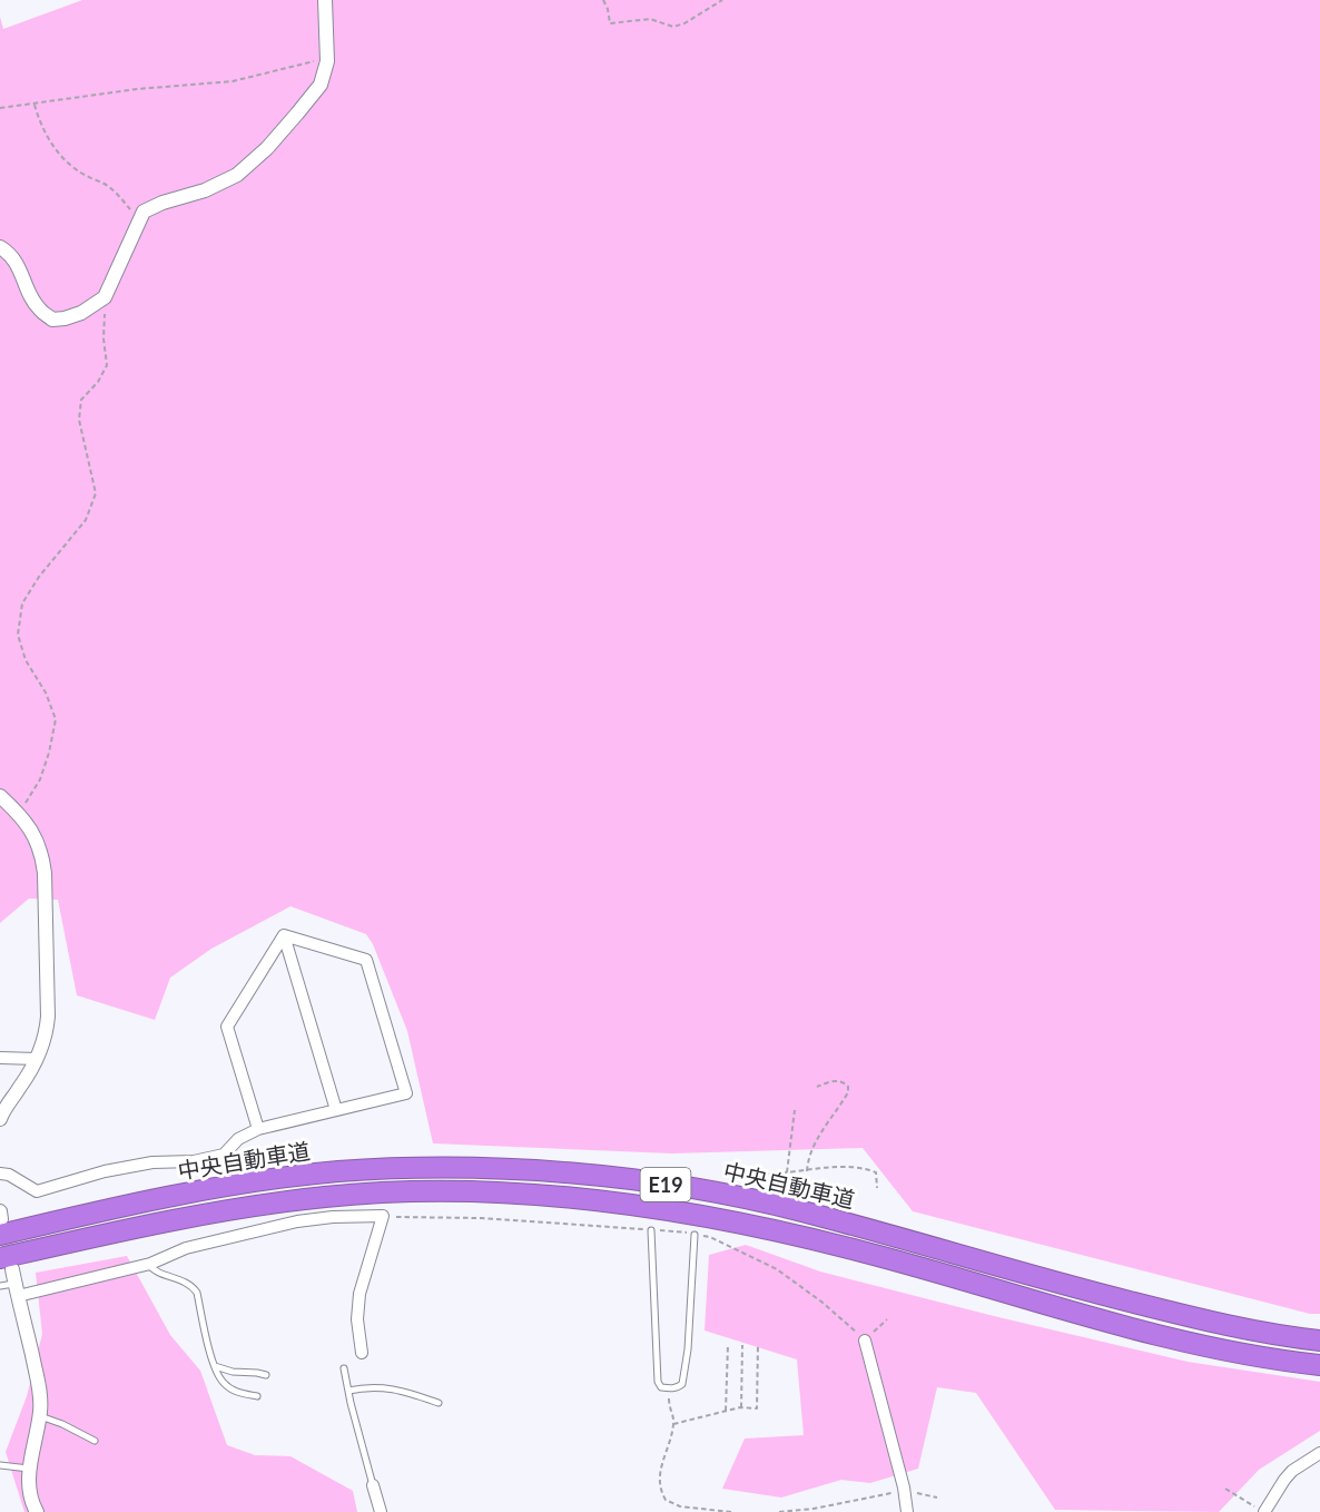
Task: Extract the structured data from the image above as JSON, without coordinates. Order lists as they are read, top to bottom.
{
  "streets": {
    "highway": ["中央自動車道", "E19"]
  }
}
